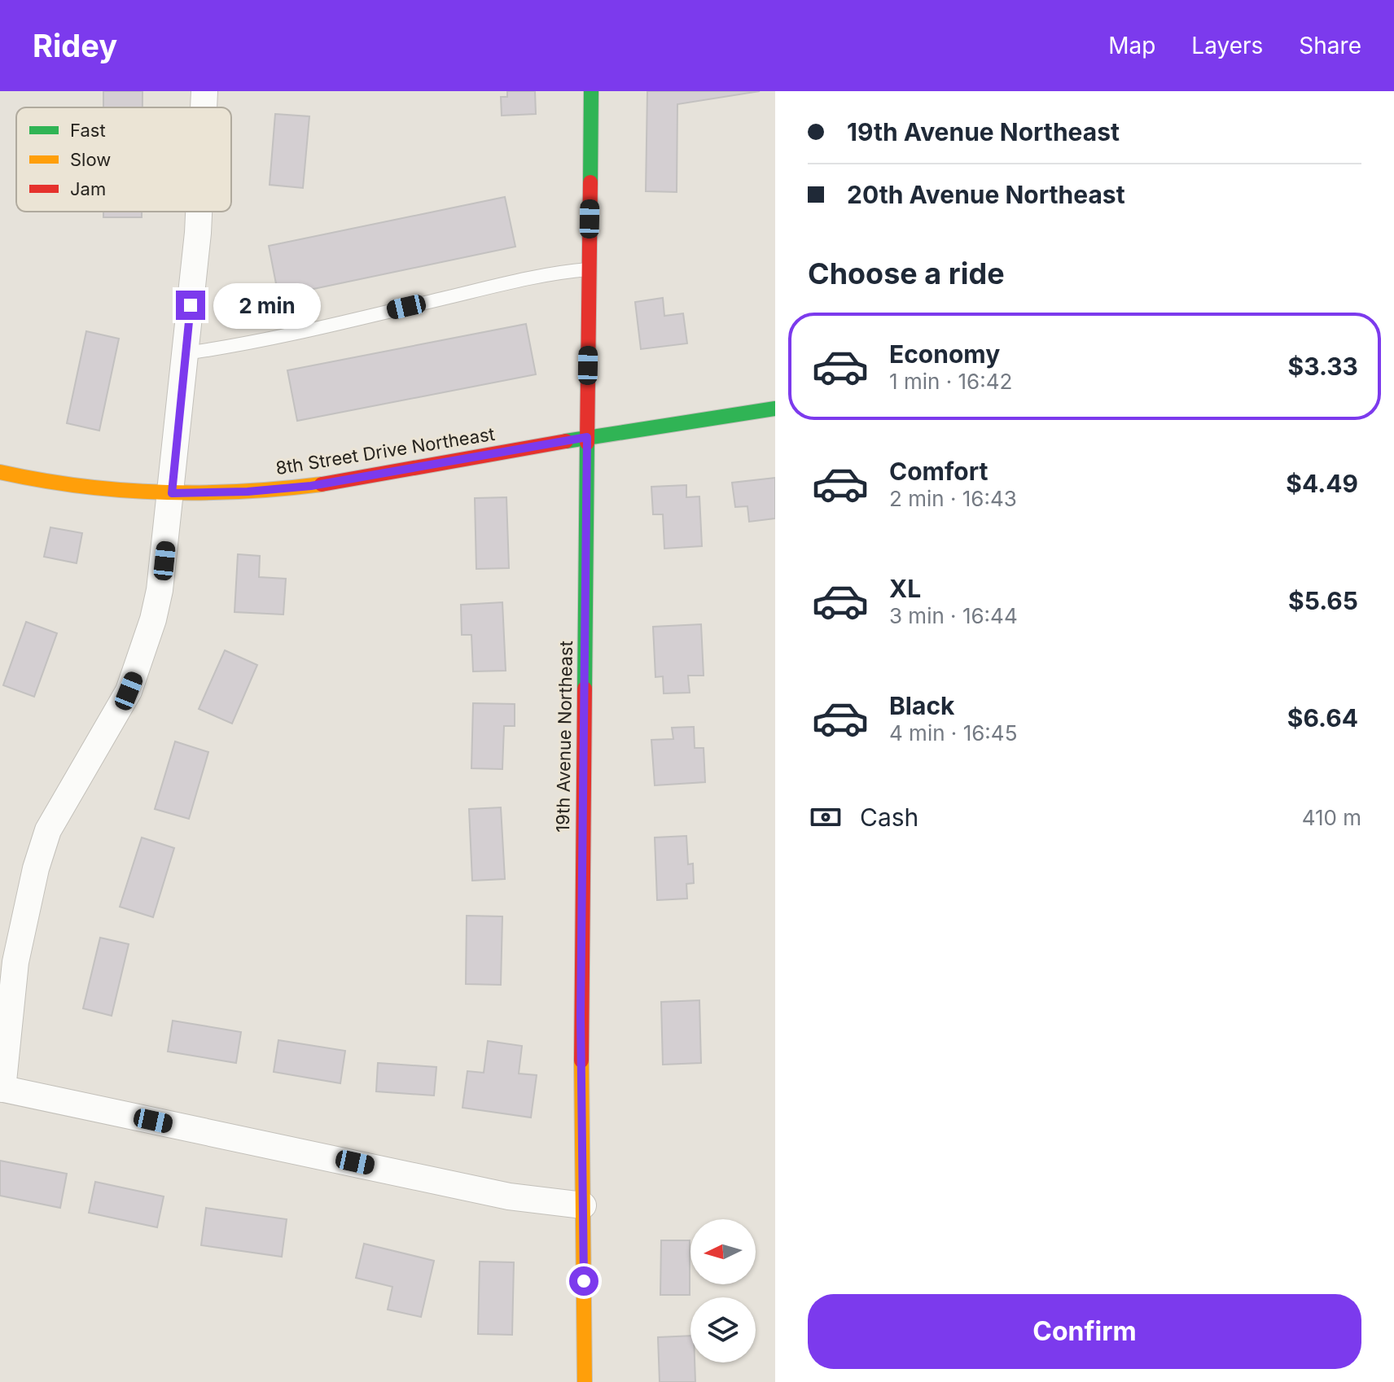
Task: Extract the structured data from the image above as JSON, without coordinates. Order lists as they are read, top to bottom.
{
  "streets": {
    "street": ["8th Street Drive Northeast", "19th Avenue Northeast"]
  },
  "crossings": [
    ["8th Street Drive Northeast", "19th Avenue Northeast"]
  ],
  "legend": ["Fast", "Slow", "Jam"],
  "north": "left",
  "page": {
    "header": "Ridey",
    "nav": ["Map", "Layers", "Share"],
    "banner": ["19th Avenue Northeast", "20th Avenue Northeast"],
    "heading": "Choose a ride",
    "bubble": "2 min",
    "list": [
      {
        "name": "Economy",
        "note": "1 min · 16:42",
        "value": "$3.33"
      },
      {
        "name": "Comfort",
        "note": "2 min · 16:43",
        "value": "$4.49"
      },
      {
        "name": "XL",
        "note": "3 min · 16:44",
        "value": "$5.65"
      },
      {
        "name": "Black",
        "note": "4 min · 16:45",
        "value": "$6.64"
      }
    ],
    "pay": ["Cash", "410 m"],
    "buttons": "Confirm"
  }
}
